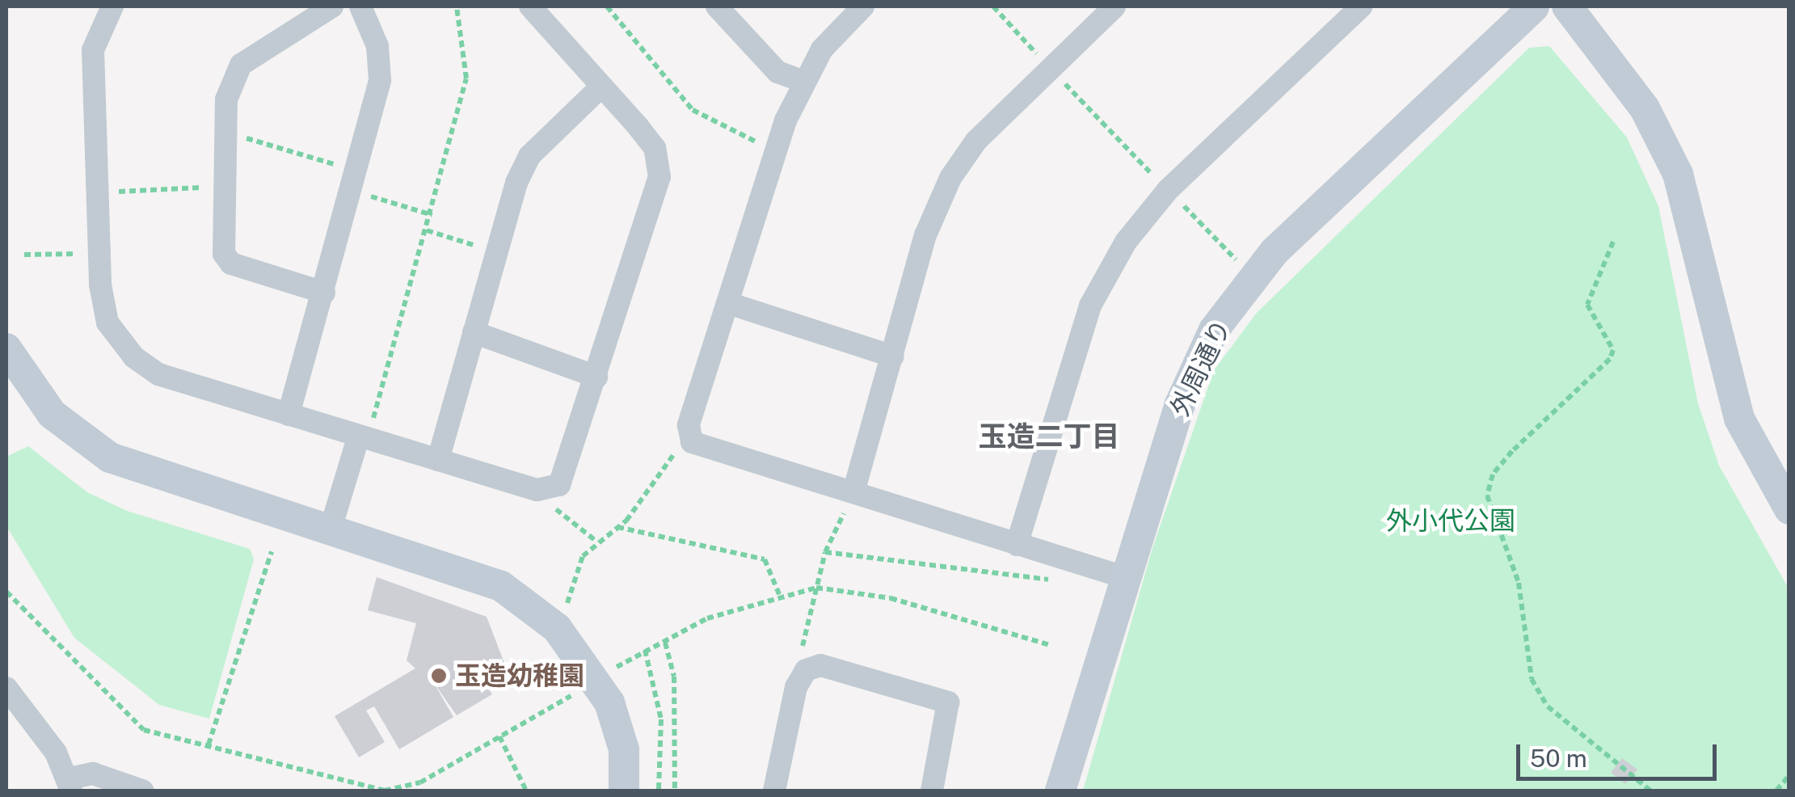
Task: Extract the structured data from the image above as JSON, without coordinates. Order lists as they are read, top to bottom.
{
  "streets": {
    "street": ["外周通り"]
  },
  "districts": ["玉造二丁目"],
  "parks": ["外小代公園"],
  "places": ["玉造幼稚園"],
  "scale_bar": "50 m"
}
